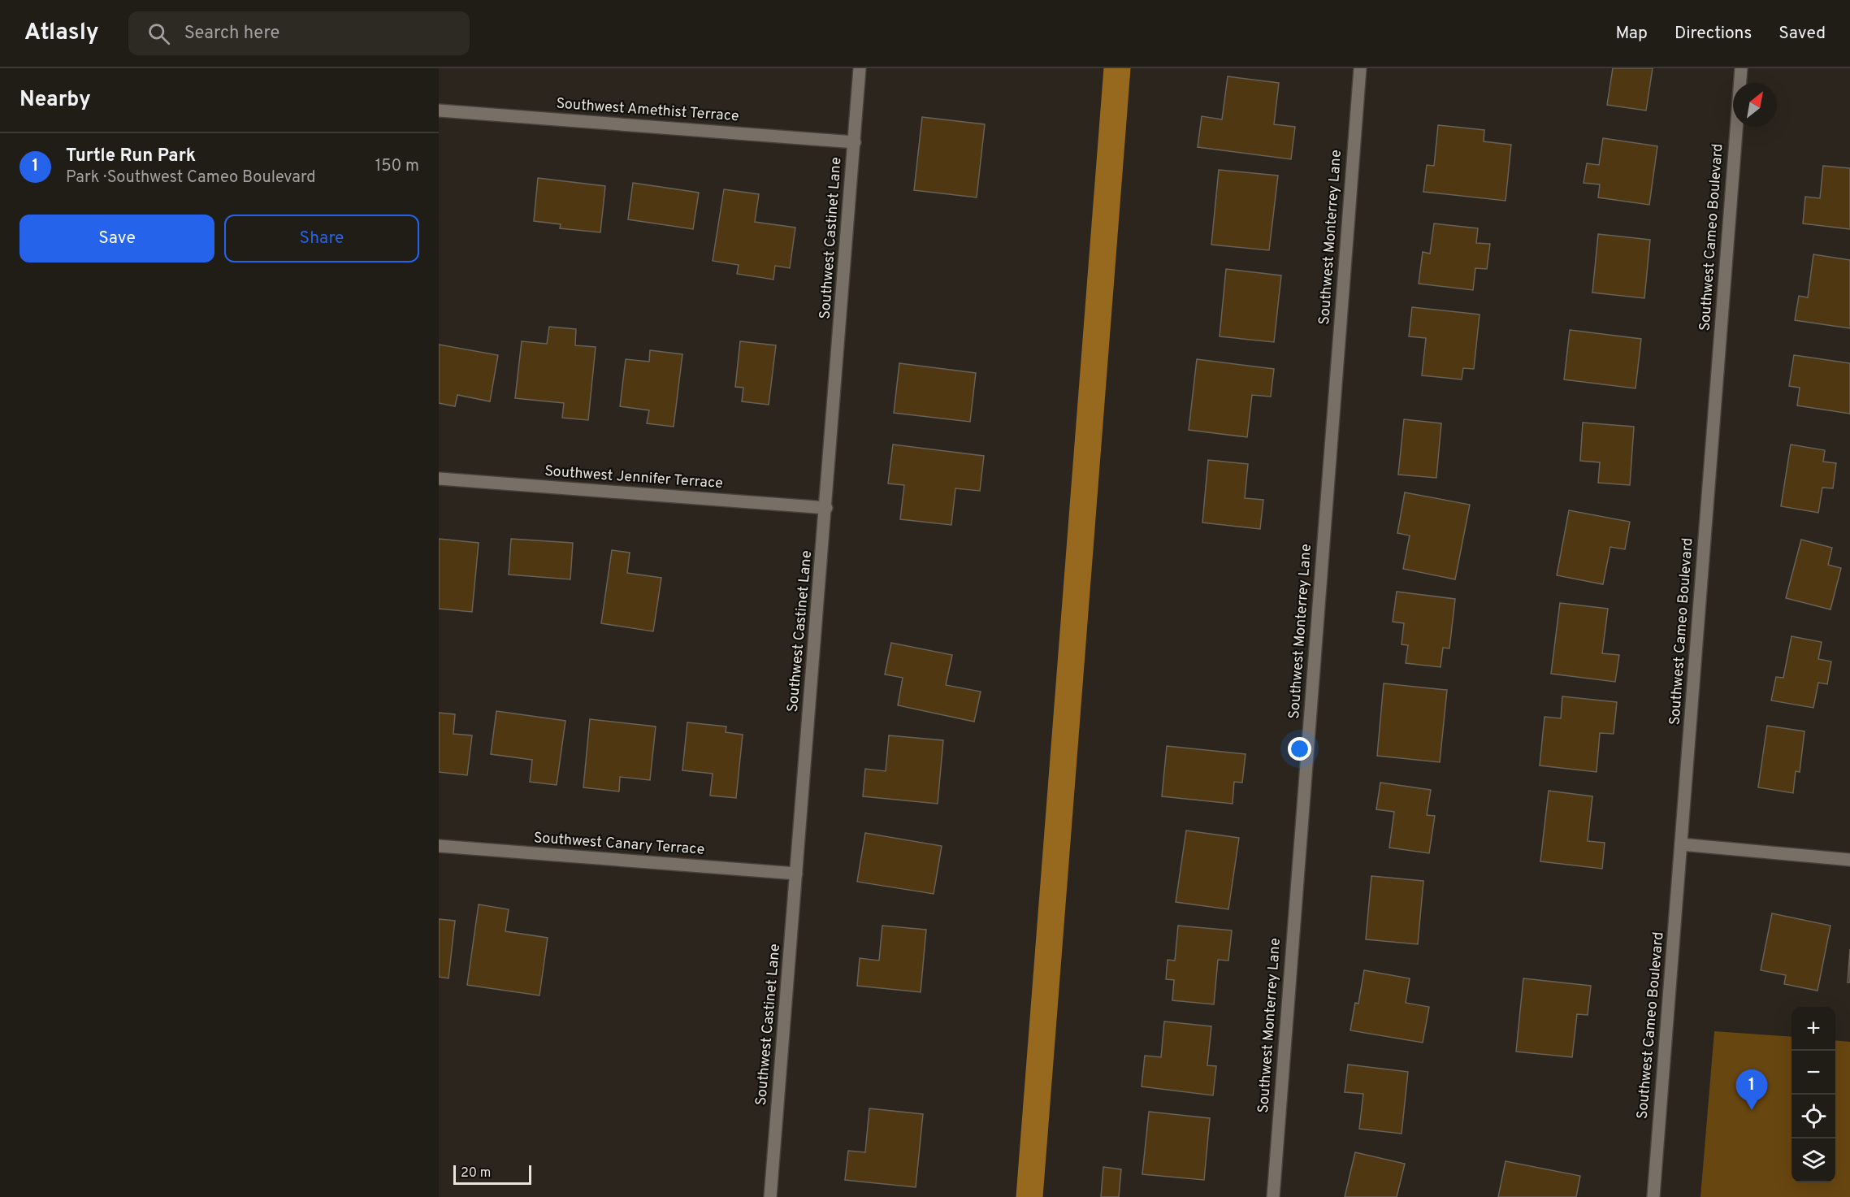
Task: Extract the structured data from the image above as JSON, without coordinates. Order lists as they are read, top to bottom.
{
  "streets": {
    "street": [
      "Southwest Amethist Terrace",
      "Southwest Monterrey Lane",
      "Southwest Cameo Boulevard",
      "Southwest Castinet Lane",
      "Southwest Jennifer Terrace",
      "Southwest Canary Terrace"
    ]
  },
  "crossings": [
    ["Southwest Amethist Terrace", "Southwest Castinet Lane"],
    ["Southwest Castinet Lane", "Southwest Jennifer Terrace"],
    ["Southwest Castinet Lane", "Southwest Canary Terrace"]
  ],
  "scale_bar": "20 m",
  "north": "top right",
  "page": {
    "header": "Atlasly",
    "search": "Search here",
    "nav": ["Map", "Directions", "Saved"],
    "heading": "Nearby",
    "list": [
      {
        "mark": "1",
        "name": "Turtle Run Park",
        "note": "Park · Southwest Cameo Boulevard",
        "value": "150 m"
      }
    ],
    "buttons": ["Save", "Share"],
    "map_buttons": ["+", "−"],
    "pins": "1",
    "scale": "20 m"
  }
}
